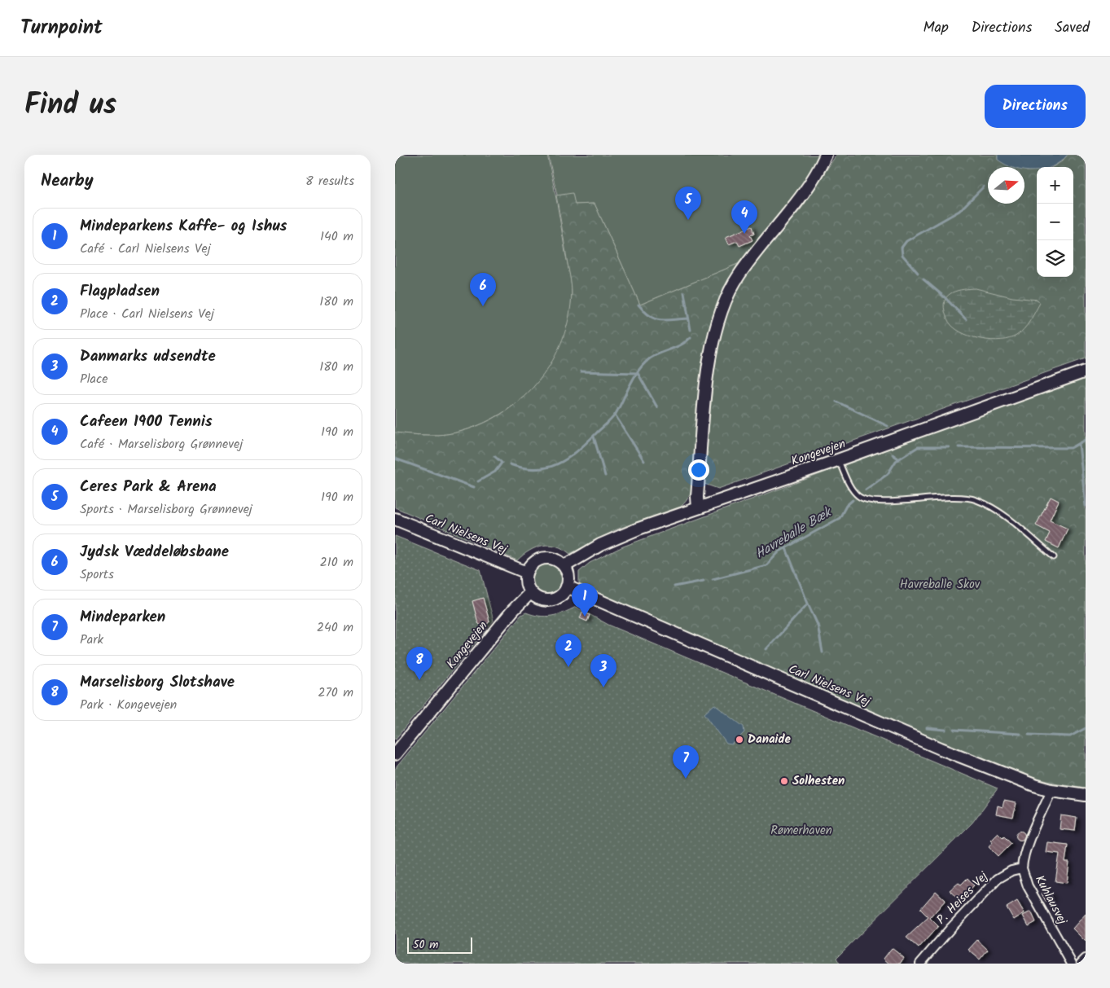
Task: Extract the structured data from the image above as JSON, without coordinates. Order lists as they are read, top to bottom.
{
  "streets": {
    "street": [
      "Kongevejen",
      "Carl Nielsens Vej",
      "P. Heises Vej",
      "Kuhlausvej"
    ]
  },
  "crossings": [
    ["Kongevejen", "Carl Nielsens Vej"],
    ["P. Heises Vej", "Kuhlausvej"]
  ],
  "water": ["Havreballe Bæk"],
  "parks": ["Havreballe Skov", "Rømerhaven"],
  "places": ["Danaide", "Solhesten"],
  "scale_bar": "50 m",
  "north": "right",
  "page": {
    "header": "Turnpoint",
    "nav": ["Map", "Directions", "Saved"],
    "title": "Find us",
    "buttons": "Directions",
    "heading": ["Nearby", "8 results"],
    "map_buttons": ["+", "−"],
    "pins": [
      "5",
      "4",
      "6",
      "1",
      "2",
      "8",
      "3",
      "7"
    ],
    "list": [
      {
        "mark": "1",
        "name": "Mindeparkens Kaffe- og Ishus",
        "note": "Café · Carl Nielsens Vej",
        "value": "140 m"
      },
      {
        "mark": "2",
        "name": "Flagpladsen",
        "note": "Place · Carl Nielsens Vej",
        "value": "180 m"
      },
      {
        "mark": "3",
        "name": "Danmarks udsendte",
        "note": "Place",
        "value": "180 m"
      },
      {
        "mark": "4",
        "name": "Cafeen 1900 Tennis",
        "note": "Café · Marselisborg Grønnevej",
        "value": "190 m"
      },
      {
        "mark": "5",
        "name": "Ceres Park & Arena",
        "note": "Sports · Marselisborg Grønnevej",
        "value": "190 m"
      },
      {
        "mark": "6",
        "name": "Jydsk Væddeløbsbane",
        "note": "Sports",
        "value": "210 m"
      },
      {
        "mark": "7",
        "name": "Mindeparken",
        "note": "Park",
        "value": "240 m"
      },
      {
        "mark": "8",
        "name": "Marselisborg Slotshave",
        "note": "Park · Kongevejen",
        "value": "270 m"
      }
    ],
    "scale": "50 m"
  }
}
